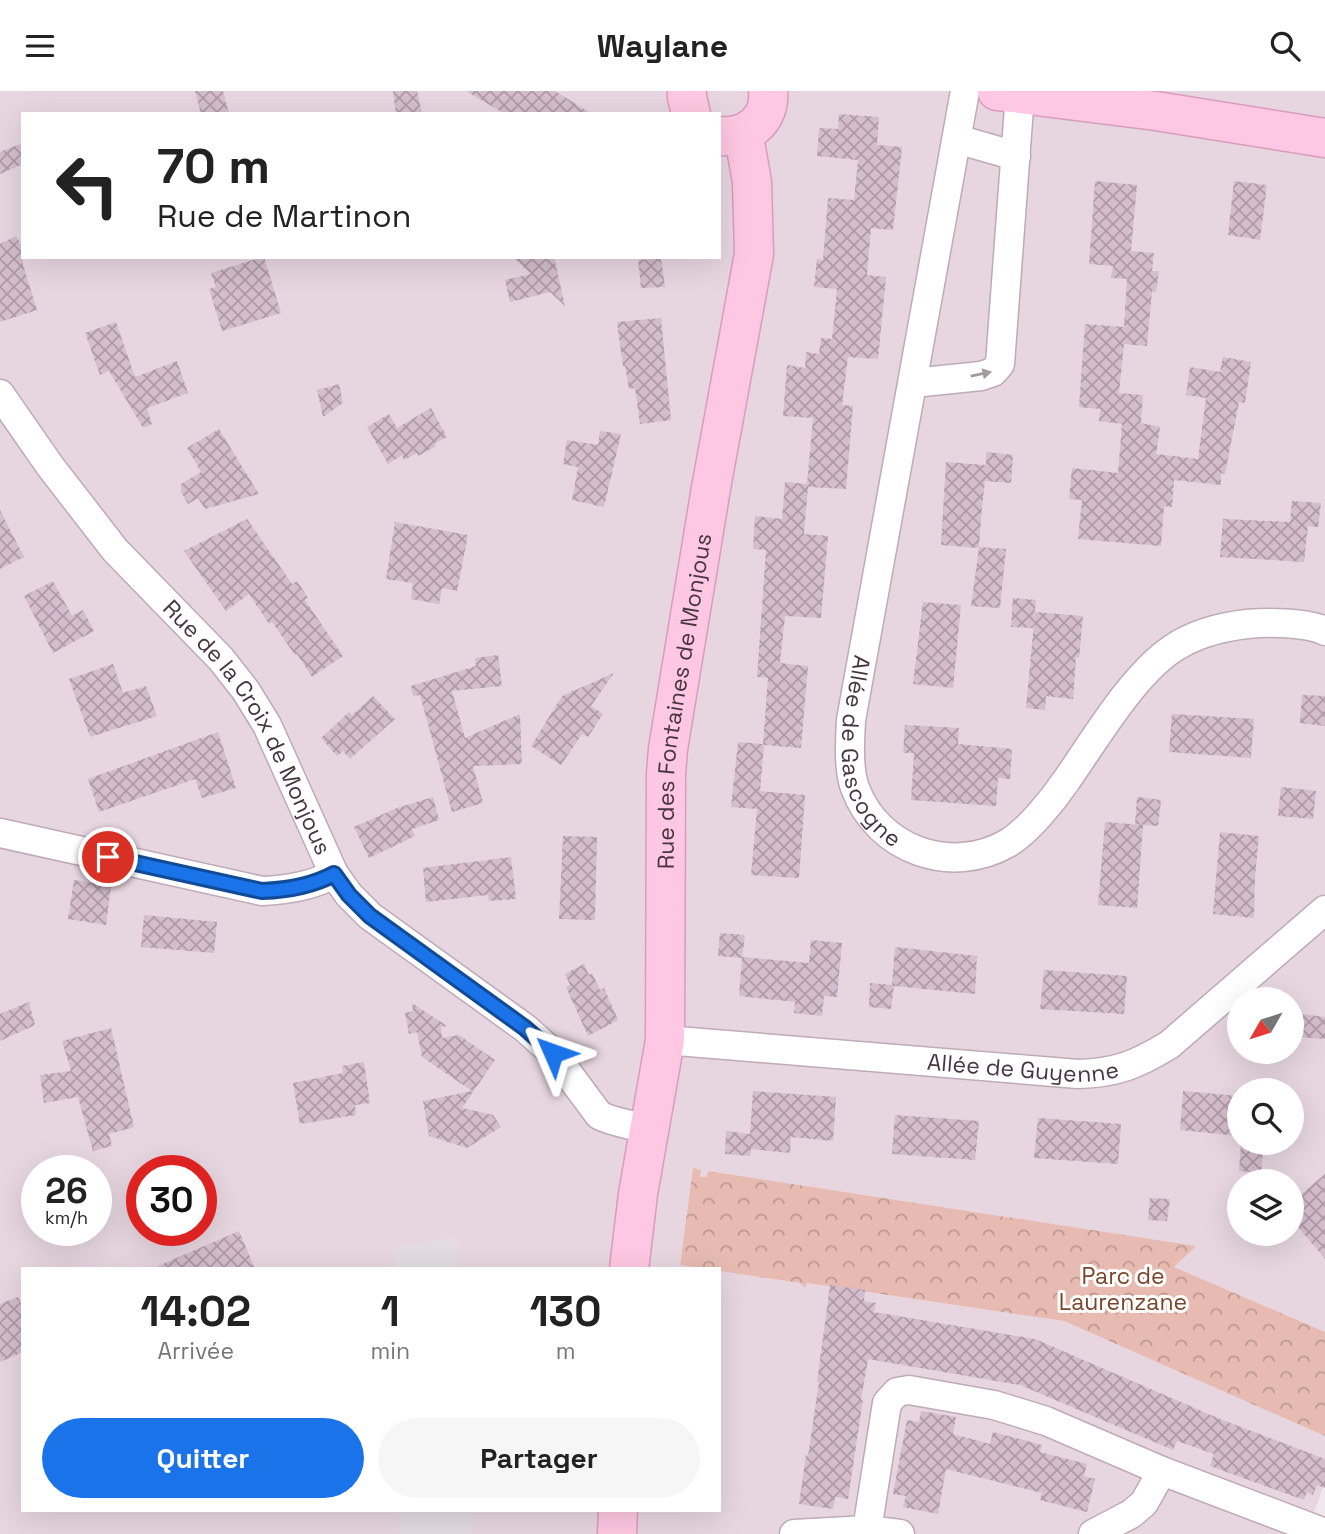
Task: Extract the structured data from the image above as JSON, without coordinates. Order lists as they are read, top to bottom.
{
  "streets": {
    "street": [
      "Rue des Fontaines de Monjous",
      "Rue de la Croix de Monjous",
      "Allée de Gascogne",
      "Allée de Guyenne"
    ]
  },
  "crossings": [
    ["Rue des Fontaines de Monjous", "Rue de la Croix de Monjous"],
    ["Rue des Fontaines de Monjous", "Allée de Guyenne"]
  ],
  "parks": ["Parc de Laurenzane"],
  "north": "bottom left",
  "page": {
    "header": "Waylane",
    "turn": ["70 m", "Rue de Martinon"],
    "speed": "26 km/h",
    "limit": "30",
    "eta": [
      "14:02",
      "Arrivée",
      "1",
      "min",
      "130",
      "m"
    ],
    "buttons": ["Quitter", "Partager"]
  }
}
